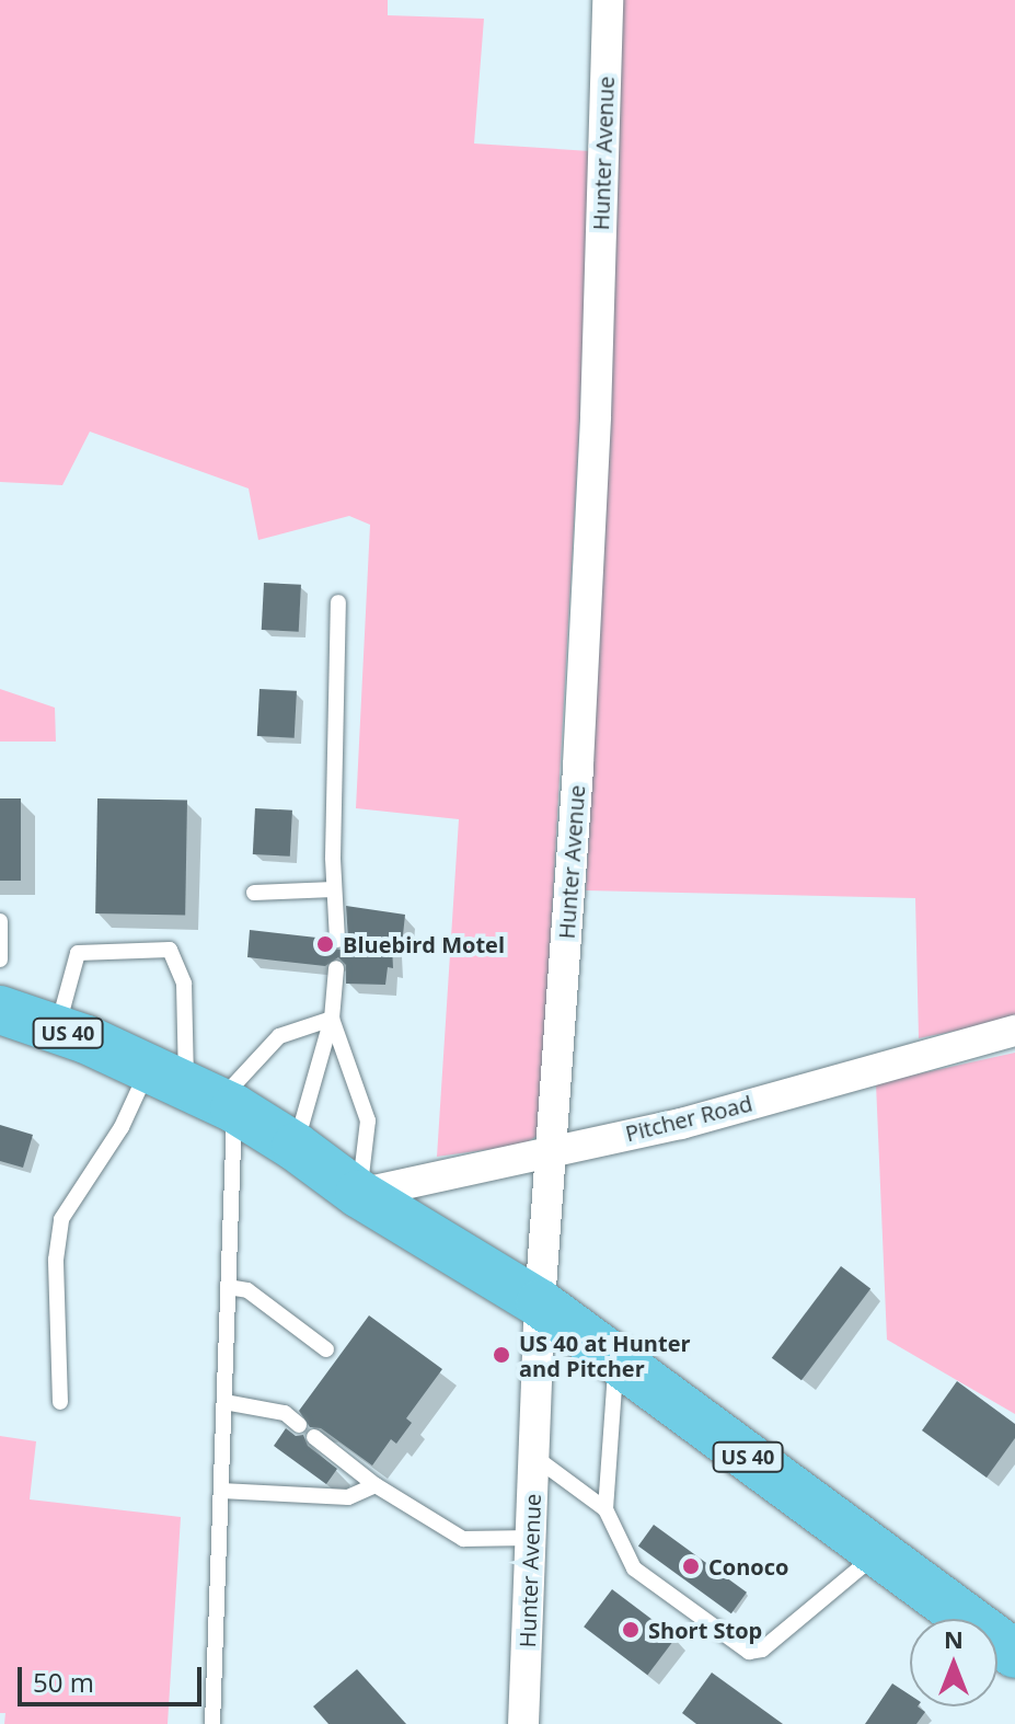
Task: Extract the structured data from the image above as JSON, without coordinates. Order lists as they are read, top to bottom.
{
  "streets": {
    "main road": ["US 40"],
    "street": ["Hunter Avenue", "Pitcher Road"]
  },
  "crossings": [
    ["Hunter Avenue", "US 40"],
    ["Hunter Avenue", "Pitcher Road"],
    ["US 40", "Pitcher Road"]
  ],
  "places": [
    "Bluebird Motel",
    "US 40 at Hunter and Pitcher",
    "Conoco",
    "Short Stop"
  ],
  "scale_bar": "50 m",
  "north": "top"
}
